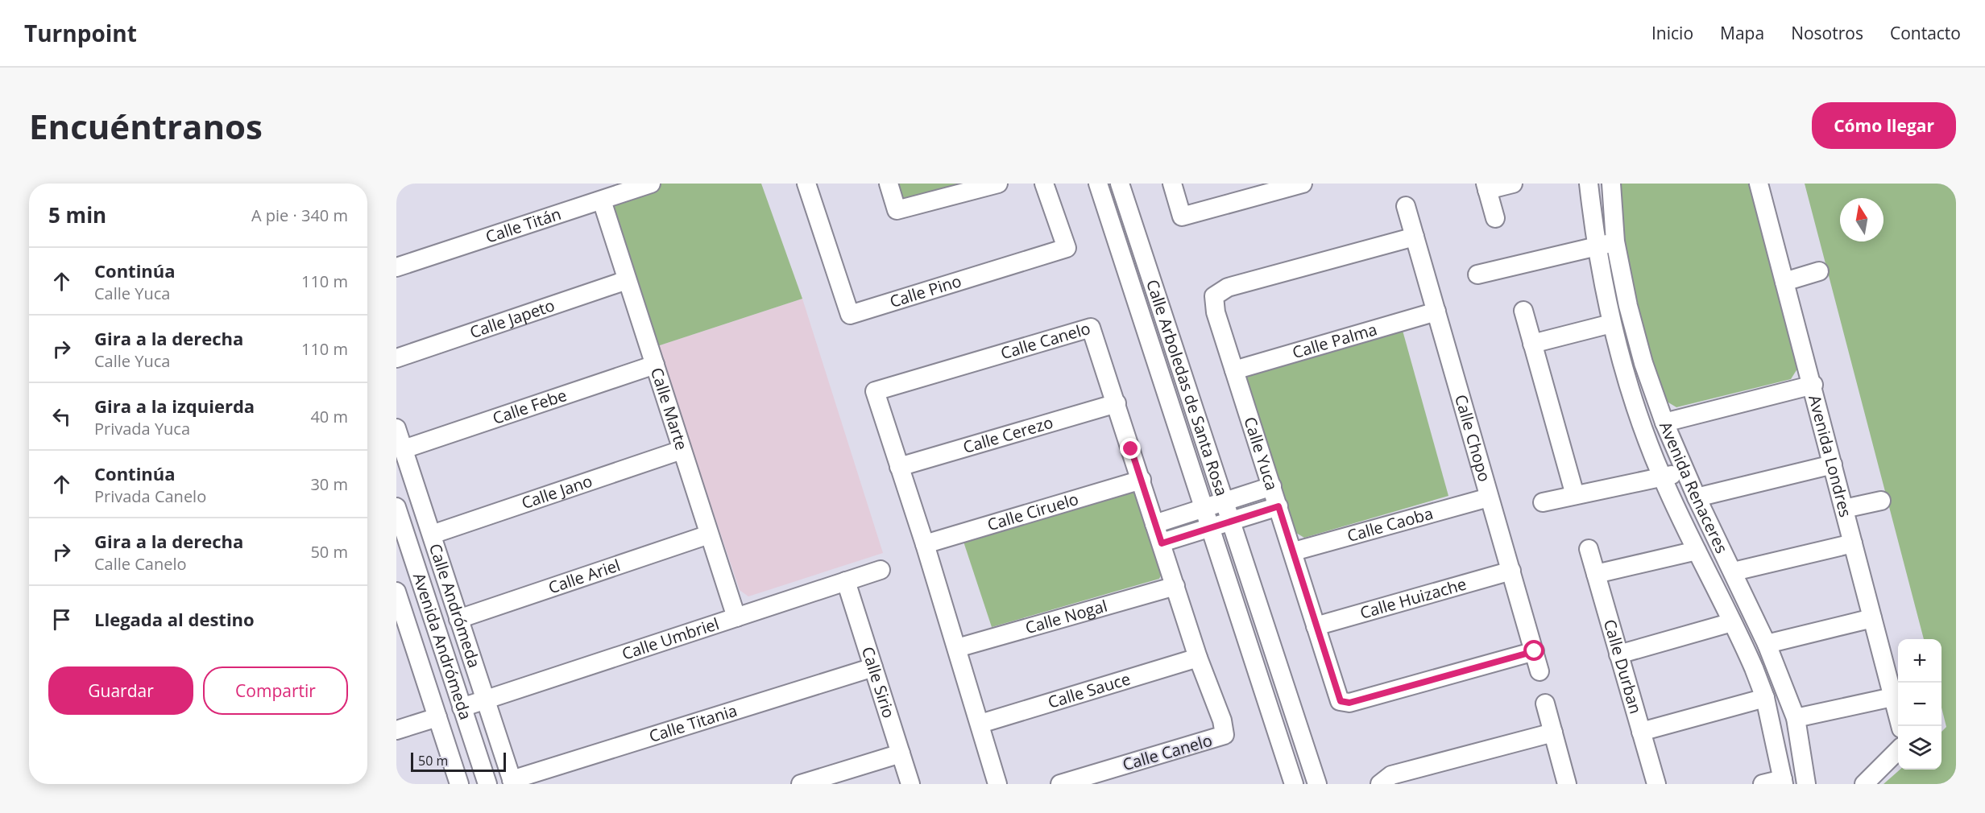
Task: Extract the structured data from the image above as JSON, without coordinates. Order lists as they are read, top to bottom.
{
  "streets": {
    "street": [
      "Calle Titán",
      "Calle Pino",
      "Calle Japeto",
      "Calle Palma",
      "Calle Canelo",
      "Calle Arboledas de Santa Rosa",
      "Calle Febe",
      "Calle Marte",
      "Calle Cerezo",
      "Calle Chopo",
      "Calle Yuca",
      "Avenida Londres",
      "Avenida Renaceres",
      "Calle Jano",
      "Calle Ciruelo",
      "Calle Caoba",
      "Calle Ariel",
      "Calle Huizache",
      "Calle Andrómeda",
      "Calle Nogal",
      "Calle Umbriel",
      "Avenida Andrómeda",
      "Calle Durban",
      "Calle Sirio",
      "Calle Sauce",
      "Calle Titania"
    ]
  },
  "crossings": [
    ["Calle Titán", "Calle Marte"],
    ["Calle Japeto", "Calle Marte"],
    ["Calle Palma", "Calle Chopo"],
    ["Calle Palma", "Calle Yuca"],
    ["Calle Canelo", "Calle Cerezo"],
    ["Calle Canelo", "Calle Ciruelo"],
    ["Calle Canelo", "Calle Nogal"],
    ["Calle Canelo", "Calle Sauce"],
    ["Calle Febe", "Calle Marte"],
    ["Calle Febe", "Calle Andrómeda"],
    ["Calle Marte", "Calle Jano"],
    ["Calle Marte", "Calle Ariel"],
    ["Calle Marte", "Calle Umbriel"],
    ["Calle Chopo", "Calle Yuca"],
    ["Calle Chopo", "Calle Caoba"],
    ["Calle Chopo", "Calle Huizache"],
    ["Calle Yuca", "Calle Caoba"],
    ["Calle Yuca", "Calle Huizache"],
    ["Calle Jano", "Calle Andrómeda"],
    ["Calle Ariel", "Calle Andrómeda"],
    ["Calle Andrómeda", "Calle Umbriel"],
    ["Calle Andrómeda", "Calle Titania"],
    ["Calle Umbriel", "Avenida Andrómeda"],
    ["Calle Umbriel", "Calle Sirio"],
    ["Calle Sirio", "Calle Titania"]
  ],
  "scale_bar": "50 m",
  "north": "top",
  "page": {
    "header": "Turnpoint",
    "nav": [
      "Inicio",
      "Mapa",
      "Nosotros",
      "Contacto"
    ],
    "buttons": [
      "Cómo llegar",
      ["Guardar", "Compartir"]
    ],
    "title": "Encuéntranos",
    "heading": ["5 min", "A pie · 340 m"],
    "list": [
      ["Continúa", "Calle Yuca", "110 m"],
      ["Gira a la derecha", "Calle Yuca", "110 m"],
      ["Gira a la izquierda", "Privada Yuca", "40 m"],
      ["Continúa", "Privada Canelo", "30 m"],
      ["Gira a la derecha", "Calle Canelo", "50 m"],
      "Llegada al destino"
    ],
    "map_buttons": ["+", "−"],
    "scale": "50 m"
  }
}
